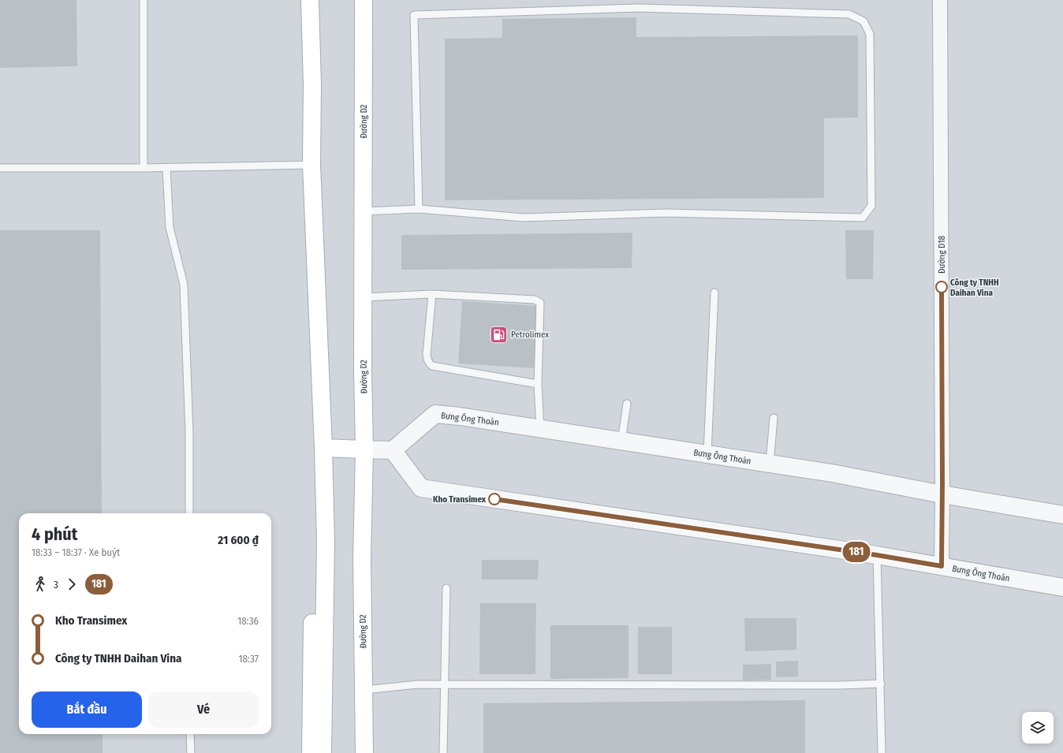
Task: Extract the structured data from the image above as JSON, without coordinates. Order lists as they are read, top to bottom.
{
  "streets": {
    "main road": ["Đường D2"],
    "street": ["Đường D18", "Bưng Ông Thoàn"]
  },
  "crossings": [
    ["Đường D18", "Bưng Ông Thoàn"]
  ],
  "places": {
    "other": ["Công ty TNHH Daihan Vina", "Kho Transimex"],
    "fuel station": ["Petrolimex"]
  },
  "lines": ["bus line 181"],
  "page": {
    "on_map": "181",
    "heading": ["4 phút", "18:33 – 18:37 · Xe buýt", "21 600 ₫"],
    "legs": ["3", "181"],
    "list": [
      {
        "name": "Kho Transimex",
        "value": "18:36"
      },
      {
        "name": "Công ty TNHH Daihan Vina",
        "value": "18:37"
      }
    ],
    "buttons": ["Bắt đầu", "Vé"]
  }
}
